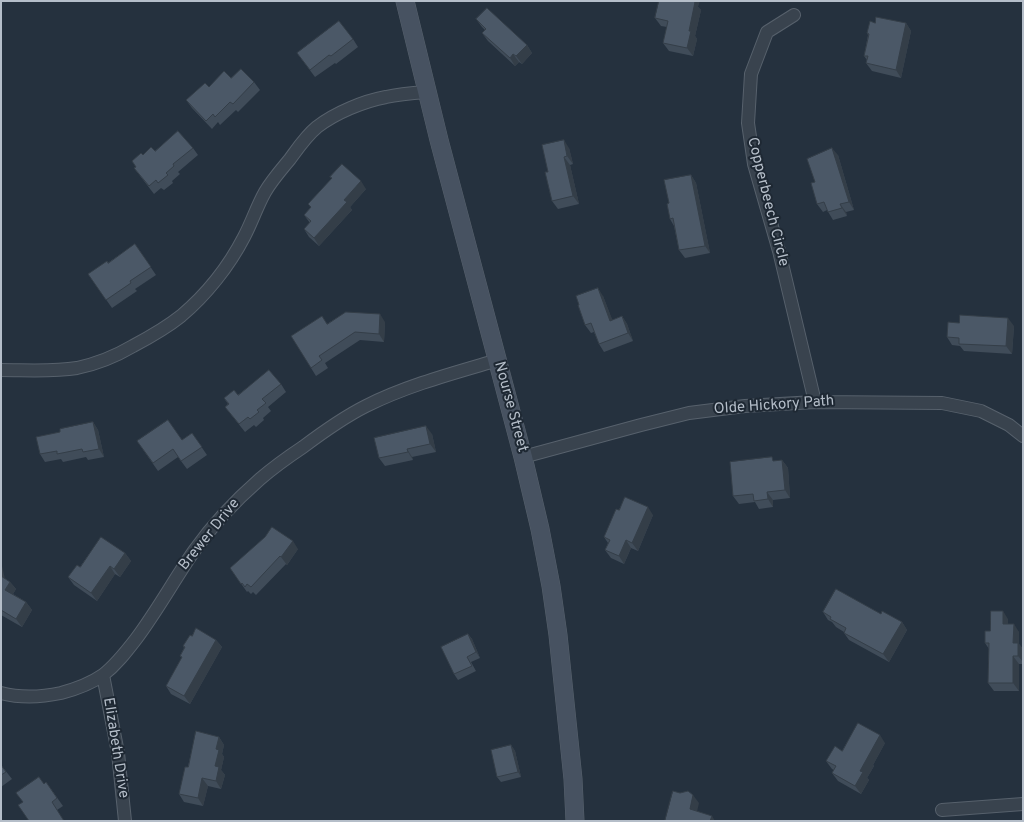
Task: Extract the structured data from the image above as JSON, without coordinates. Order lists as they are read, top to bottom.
{
  "streets": {
    "main road": ["Nourse Street"],
    "street": [
      "Copperbeech Circle",
      "Olde Hickory Path",
      "Brewer Drive",
      "Elizabeth Drive"
    ]
  },
  "crossings": [
    ["Copperbeech Circle", "Olde Hickory Path"],
    ["Olde Hickory Path", "Nourse Street"],
    ["Nourse Street", "Brewer Drive"],
    ["Brewer Drive", "Elizabeth Drive"]
  ]
}
